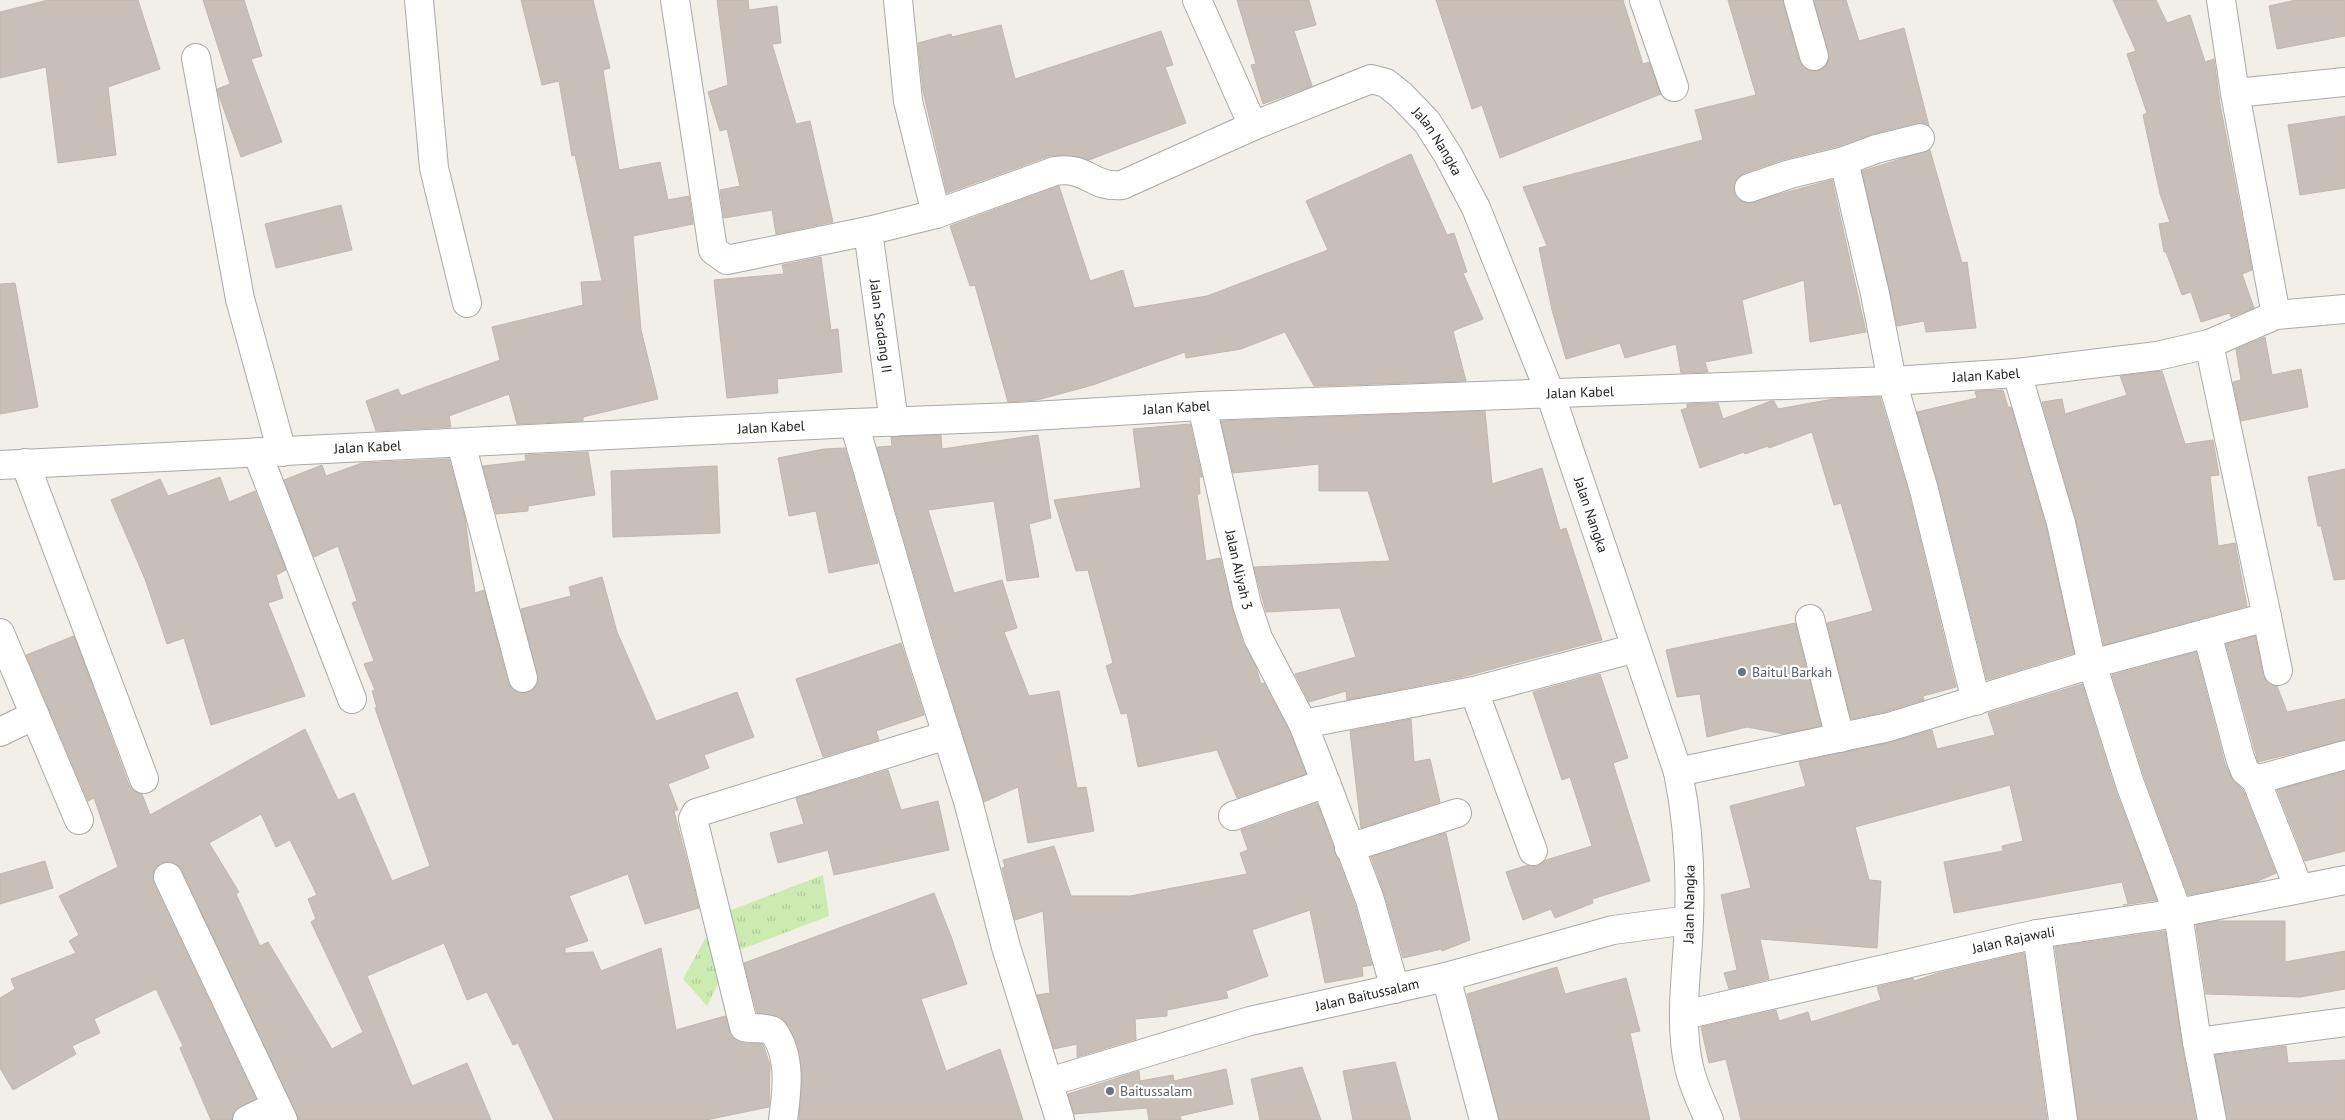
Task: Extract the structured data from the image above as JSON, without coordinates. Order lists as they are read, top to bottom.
{
  "streets": {
    "street": [
      "Jalan Nangka",
      "Jalan Sardang II",
      "Jalan Kabel",
      "Jalan Aliyah 3",
      "Jalan Rajawali",
      "Jalan Baitussalam"
    ]
  },
  "crossings": [
    ["Jalan Nangka", "Jalan Sardang II"],
    ["Jalan Nangka", "Jalan Kabel"],
    ["Jalan Nangka", "Jalan Rajawali"],
    ["Jalan Nangka", "Jalan Baitussalam"],
    ["Jalan Sardang II", "Jalan Kabel"],
    ["Jalan Kabel", "Jalan Aliyah 3"],
    ["Jalan Aliyah 3", "Jalan Baitussalam"]
  ],
  "places": ["Baitul Barkah", "Baitussalam"]
}
